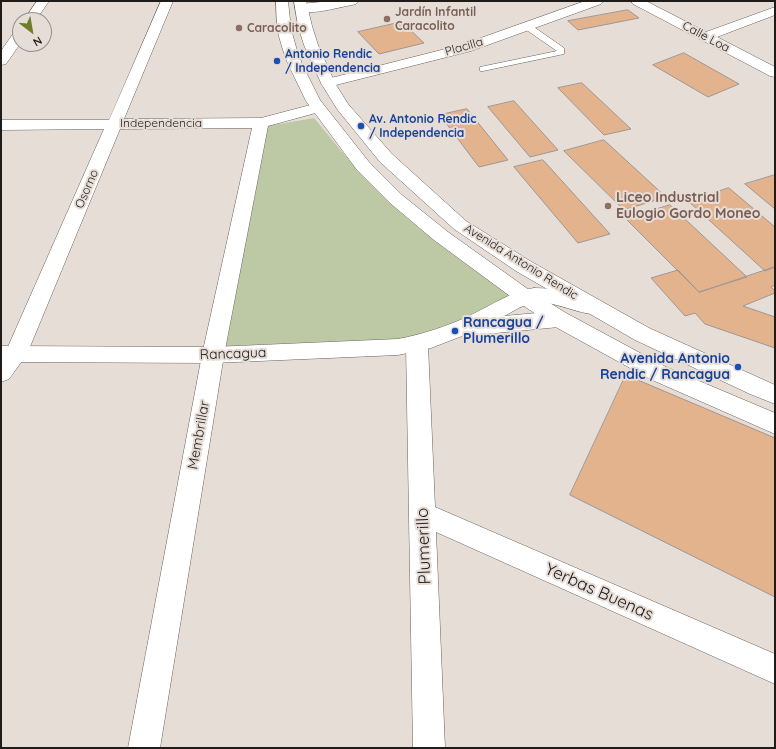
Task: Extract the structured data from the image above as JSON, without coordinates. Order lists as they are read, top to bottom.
{
  "streets": {
    "street": [
      "Calle Loa",
      "Placilla",
      "Independencia",
      "Osorno",
      "Avenida Antonio Rendic",
      "Rancagua",
      "Membrillar",
      "Plumerillo",
      "Yerbas Buenas"
    ]
  },
  "crossings": [
    ["Placilla", "Avenida Antonio Rendic"],
    ["Independencia", "Osorno"],
    ["Independencia", "Avenida Antonio Rendic"],
    ["Independencia", "Membrillar"],
    ["Osorno", "Rancagua"],
    ["Avenida Antonio Rendic", "Rancagua"],
    ["Rancagua", "Membrillar"],
    ["Rancagua", "Plumerillo"],
    ["Plumerillo", "Yerbas Buenas"]
  ],
  "places": [
    "Jardín Infantil Caracolito",
    "Caracolito",
    "Antonio Rendic / Independencia",
    "Av. Antonio Rendic / Independencia",
    "Liceo Industrial Eulogio Gordo Moneo",
    "Rancagua / Plumerillo",
    "Avenida Antonio Rendic / Rancagua"
  ],
  "north": "bottom right"
}
